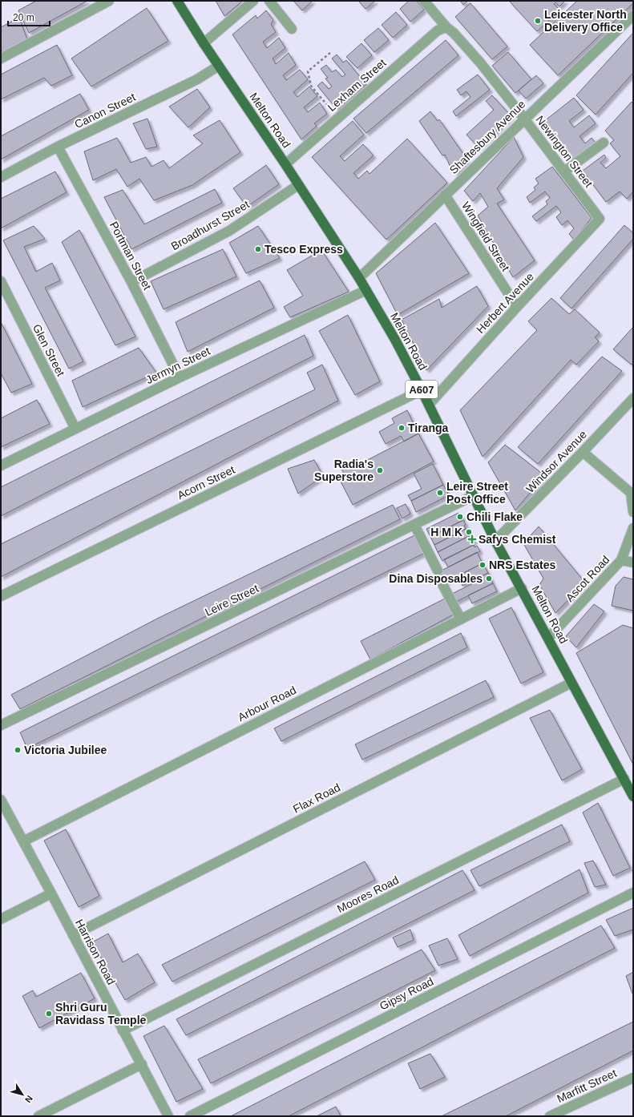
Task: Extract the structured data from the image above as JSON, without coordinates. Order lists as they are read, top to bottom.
{
  "streets": {
    "main road": ["Melton Road", "A607"],
    "street": [
      "Lexham Street",
      "Canon Street",
      "Shaftesbury Avenue",
      "Newington Street",
      "Broadhurst Street",
      "Wingfield Street",
      "Portman Street",
      "Herbert Avenue",
      "Glen Street",
      "Jermyn Street",
      "Windsor Avenue",
      "Acorn Street",
      "Ascot Road",
      "Leire Street",
      "Arbour Road",
      "Flax Road",
      "Moores Road",
      "Harrison Road",
      "Gipsy Road",
      "Marfitt Street"
    ]
  },
  "crossings": [
    ["Lexham Street", "Melton Road"],
    ["Lexham Street", "Newington Street"],
    ["Canon Street", "Melton Road"],
    ["Canon Street", "Portman Street"],
    ["Melton Road", "Shaftesbury Avenue"],
    ["Melton Road", "Broadhurst Street"],
    ["Melton Road", "Herbert Avenue"],
    ["Melton Road", "Jermyn Street"],
    ["Melton Road", "Windsor Avenue"],
    ["Melton Road", "Acorn Street"],
    ["Melton Road", "Ascot Road"],
    ["Melton Road", "Leire Street"],
    ["Melton Road", "Arbour Road"],
    ["Melton Road", "Flax Road"],
    ["Melton Road", "Moores Road"],
    ["Shaftesbury Avenue", "Newington Street"],
    ["Shaftesbury Avenue", "Wingfield Street"],
    ["Newington Street", "Herbert Avenue"],
    ["Broadhurst Street", "Portman Street"],
    ["Wingfield Street", "Herbert Avenue"],
    ["Portman Street", "Jermyn Street"],
    ["Glen Street", "Jermyn Street"],
    ["Arbour Road", "Harrison Road"],
    ["Flax Road", "Harrison Road"],
    ["Moores Road", "Harrison Road"]
  ],
  "places": {
    "other": [
      "Leicester North Delivery Office",
      "Tesco Express",
      "Tiranga",
      "Radia's Superstore",
      "Leire Street Post Office",
      "Chili Flake",
      "H M K",
      "NRS Estates",
      "Dina Disposables",
      "Victoria Jubilee",
      "Shri Guru Ravidass Temple"
    ],
    "health": ["Safys Chemist"]
  },
  "scale_bar": "20 m",
  "north": "bottom right"
}
